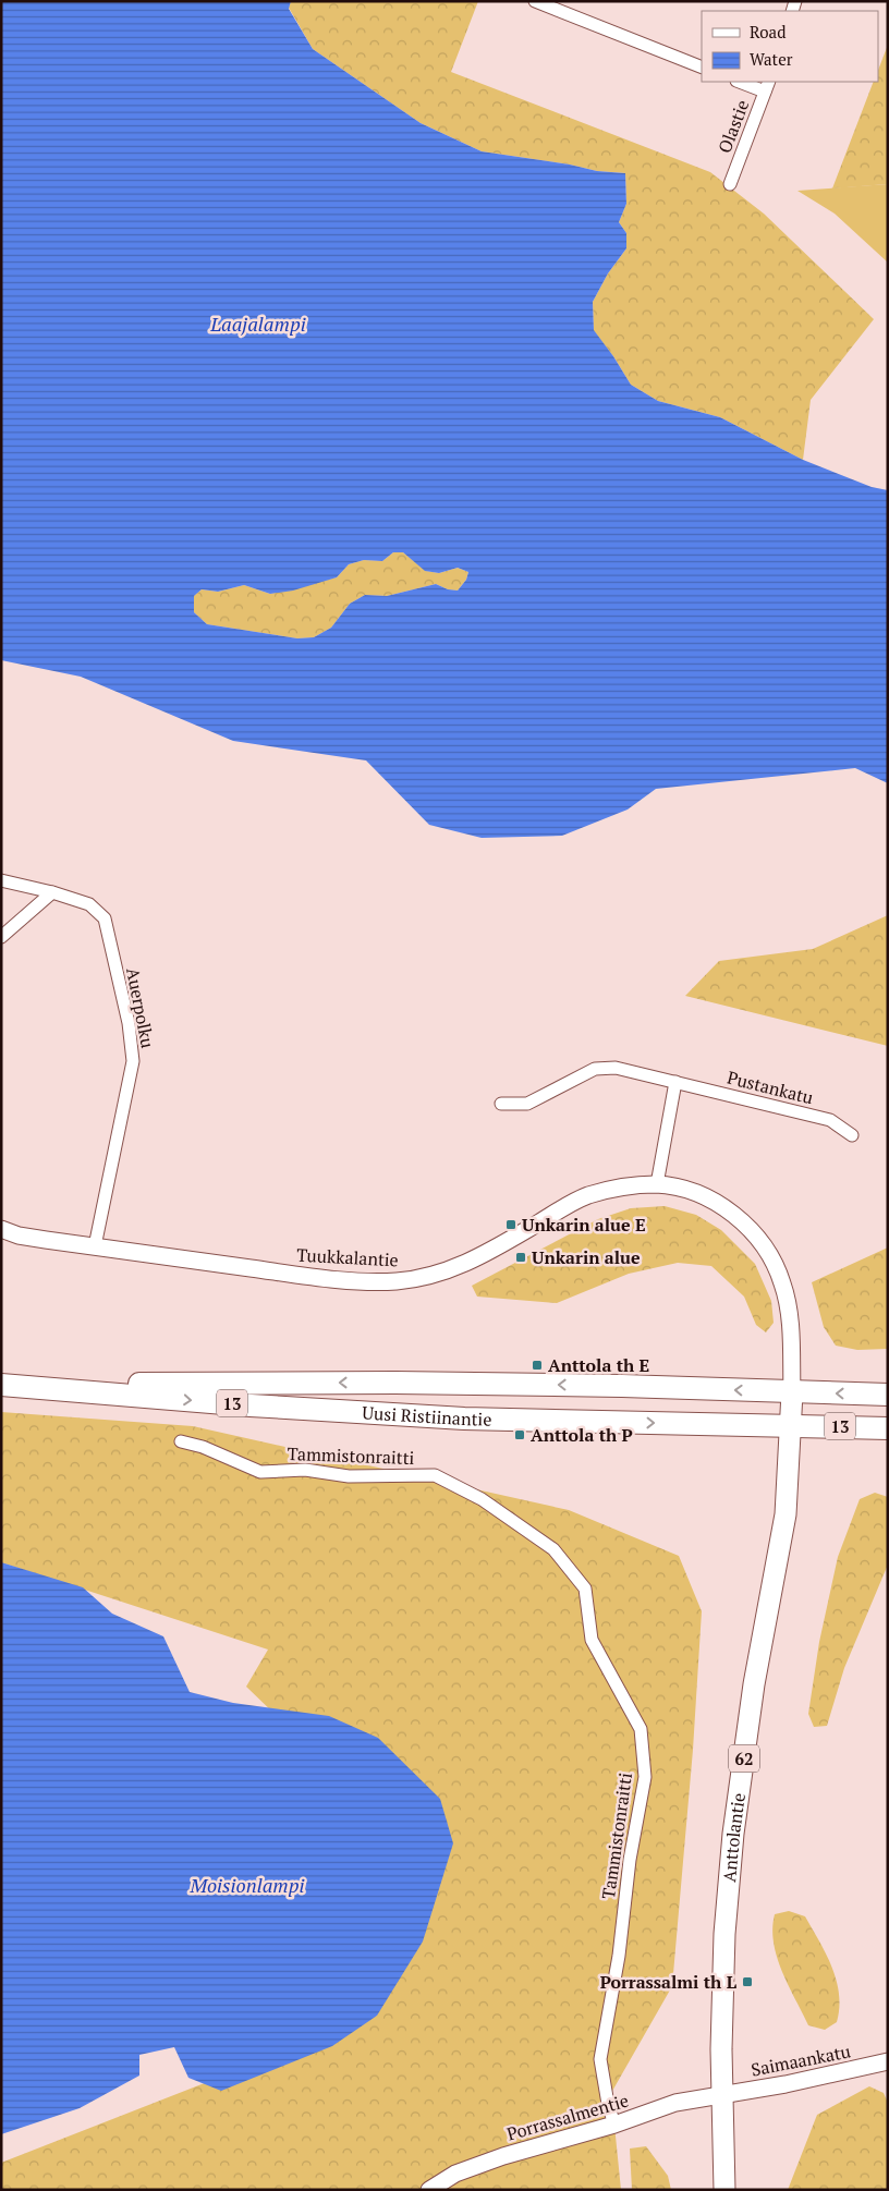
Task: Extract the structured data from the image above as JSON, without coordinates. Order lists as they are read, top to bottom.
{
  "streets": {
    "highway": ["13", "Uusi Ristiinantie"],
    "main road": ["62", "Anttolantie"],
    "street": [
      "Olastie",
      "Auerpolku",
      "Pustankatu",
      "Tuukkalantie",
      "Tammistonraitti",
      "Saimaankatu",
      "Porrassalmentie"
    ]
  },
  "crossings": [
    ["Auerpolku", "Tuukkalantie"],
    ["Tuukkalantie", "Uusi Ristiinantie"],
    ["Tuukkalantie", "62"],
    ["Uusi Ristiinantie", "62"],
    ["Uusi Ristiinantie", "Anttolantie"],
    ["Tammistonraitti", "Porrassalmentie"],
    ["62", "Anttolantie"],
    ["Anttolantie", "Saimaankatu"],
    ["Anttolantie", "Porrassalmentie"],
    ["Saimaankatu", "Porrassalmentie"]
  ],
  "water": ["Laajalampi", "Moisionlampi"],
  "places": {
    "transit": [
      "Unkarin alue E",
      "Unkarin alue",
      "Anttola th E",
      "Anttola th P",
      "Porrassalmi th L"
    ]
  },
  "legend": ["Road", "Water"]
}
